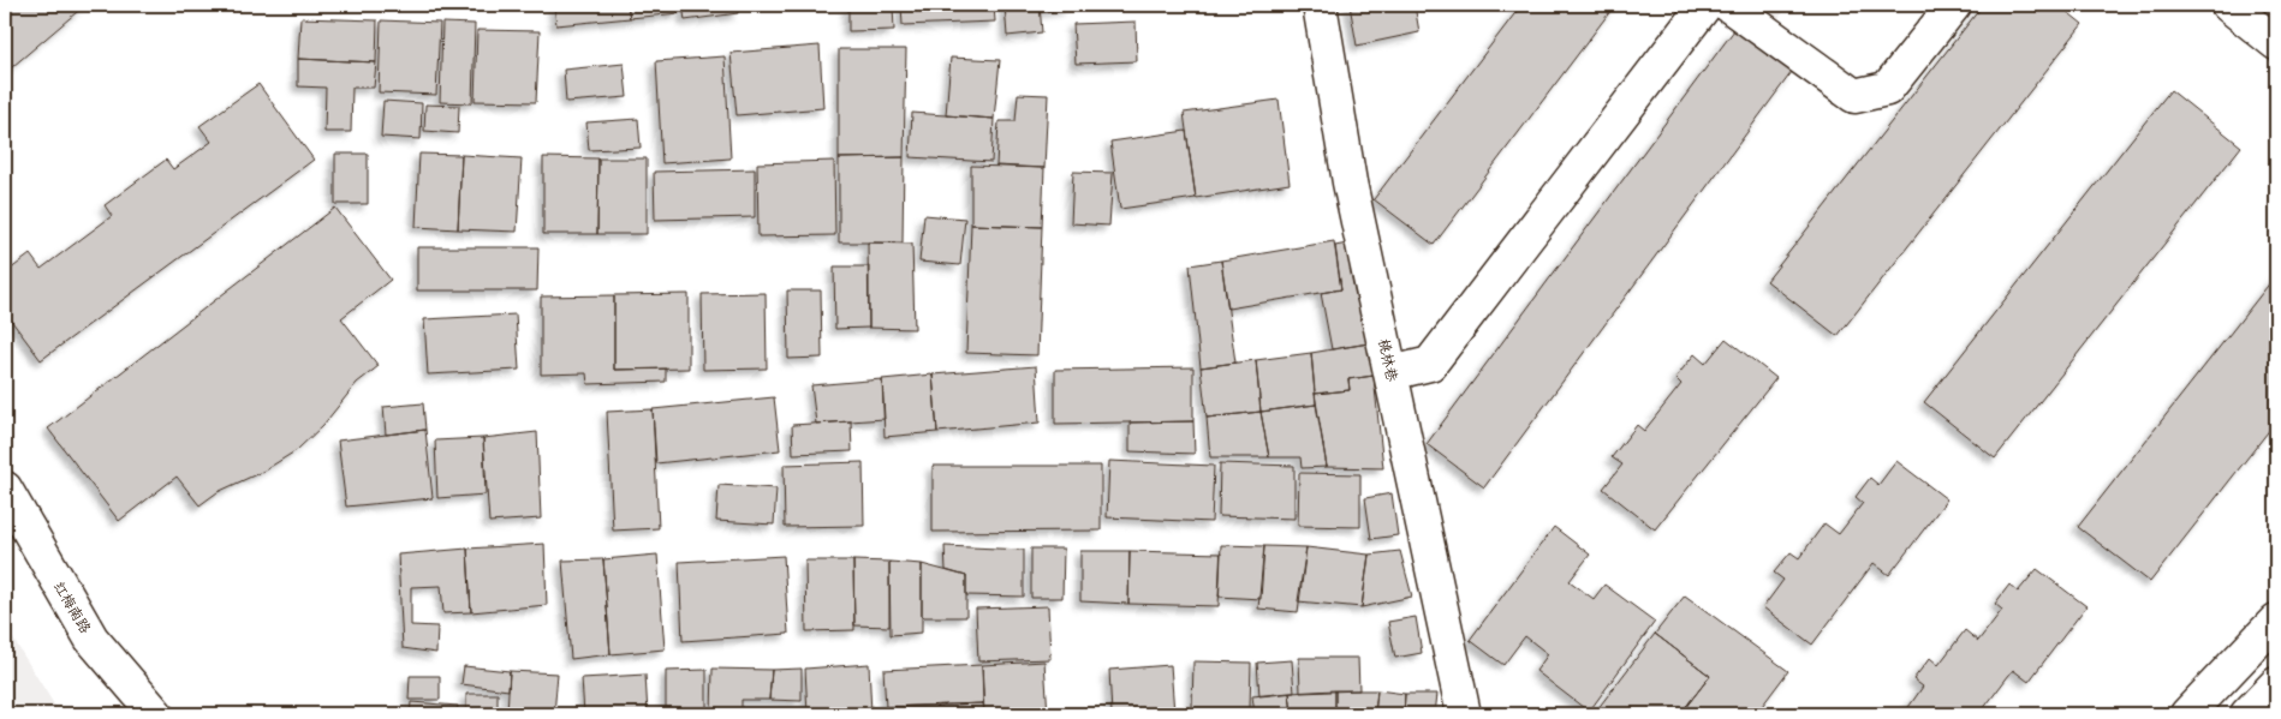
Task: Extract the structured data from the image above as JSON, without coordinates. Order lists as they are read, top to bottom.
{
  "streets": {
    "street": ["桃林巷", "红梅南路"]
  }
}
